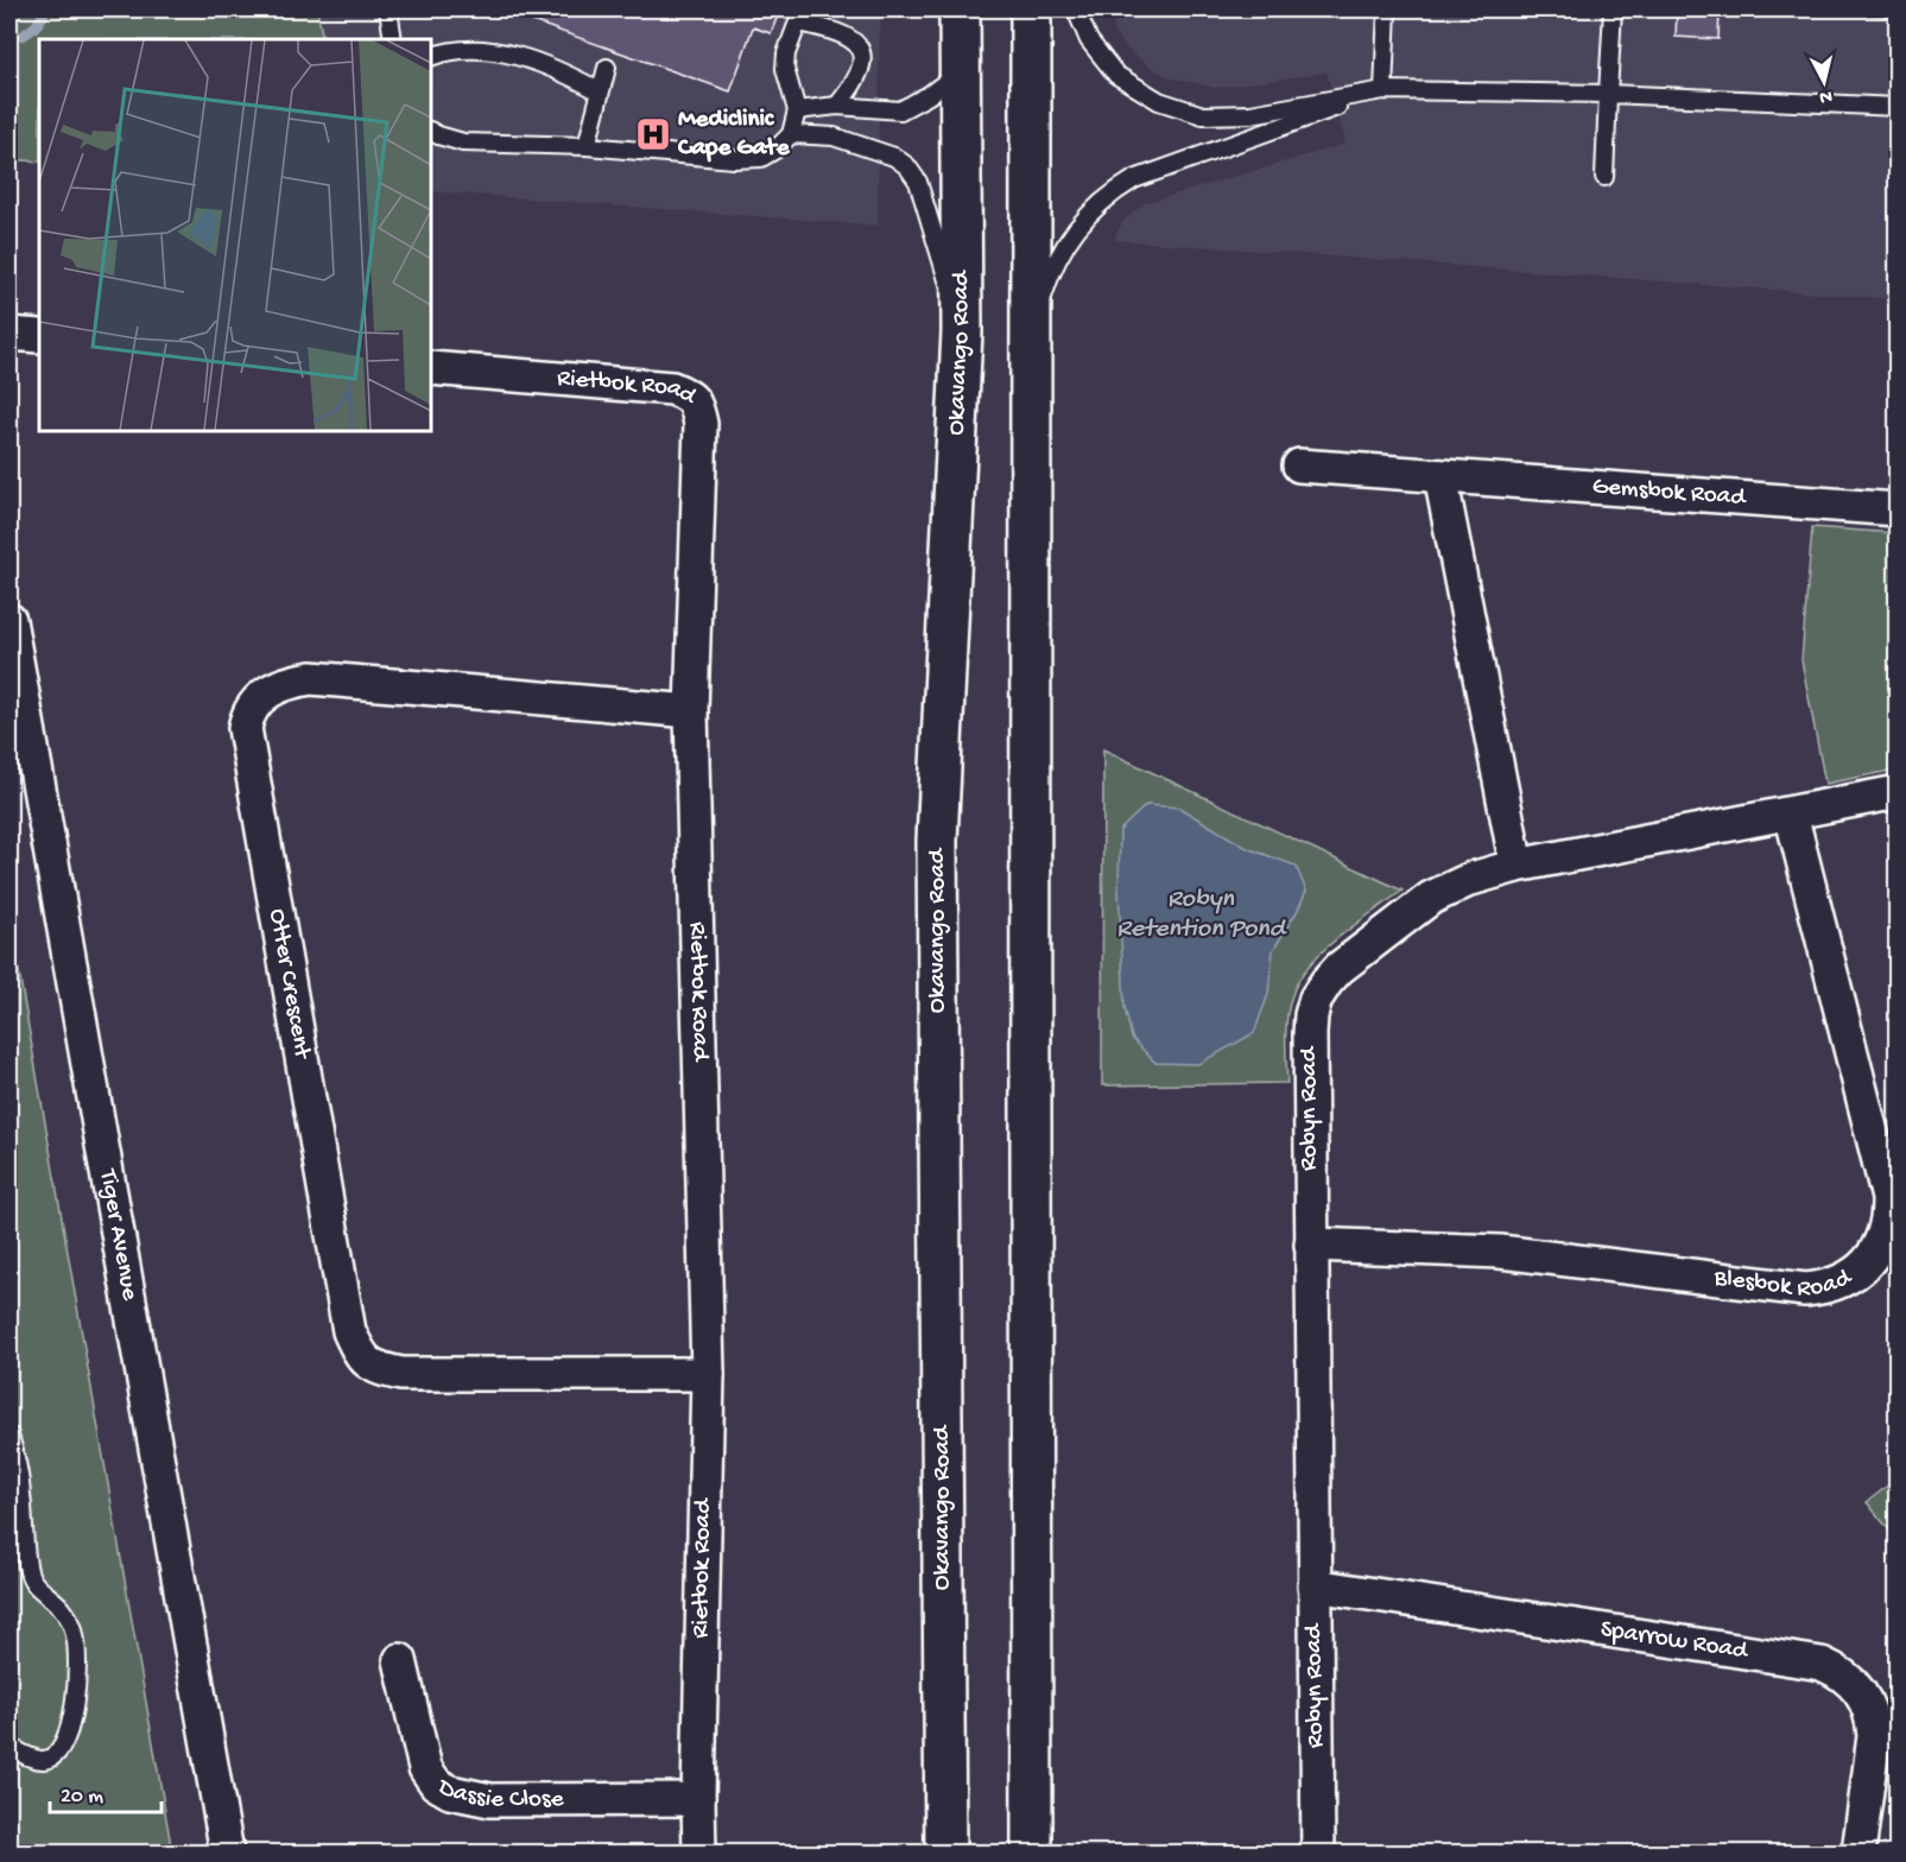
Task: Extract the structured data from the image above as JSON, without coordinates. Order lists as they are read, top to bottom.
{
  "streets": {
    "main road": ["Okavango Road"],
    "street": [
      "Rietbok Road",
      "Gemsbok Road",
      "Otter Crescent",
      "Robyn Road",
      "Tiger Avenue",
      "Blesbok Road",
      "Sparrow Road",
      "Dassie Close"
    ]
  },
  "crossings": [
    ["Rietbok Road", "Otter Crescent"],
    ["Rietbok Road", "Dassie Close"],
    ["Robyn Road", "Blesbok Road"],
    ["Robyn Road", "Sparrow Road"]
  ],
  "water": ["Robyn Retention Pond"],
  "places": {
    "hospital": ["Mediclinic Cape Gate"]
  },
  "scale_bar": "20 m",
  "north": "bottom"
}
